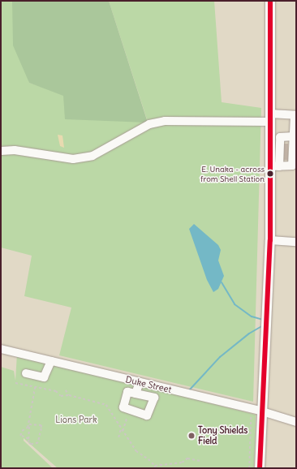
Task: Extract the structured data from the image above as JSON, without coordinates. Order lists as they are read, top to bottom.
{
  "streets": {
    "street": ["Duke Street"]
  },
  "parks": ["Lions Park"],
  "places": ["E. Unaka - across from Shell Station", "Tony Shields Field"]
}
